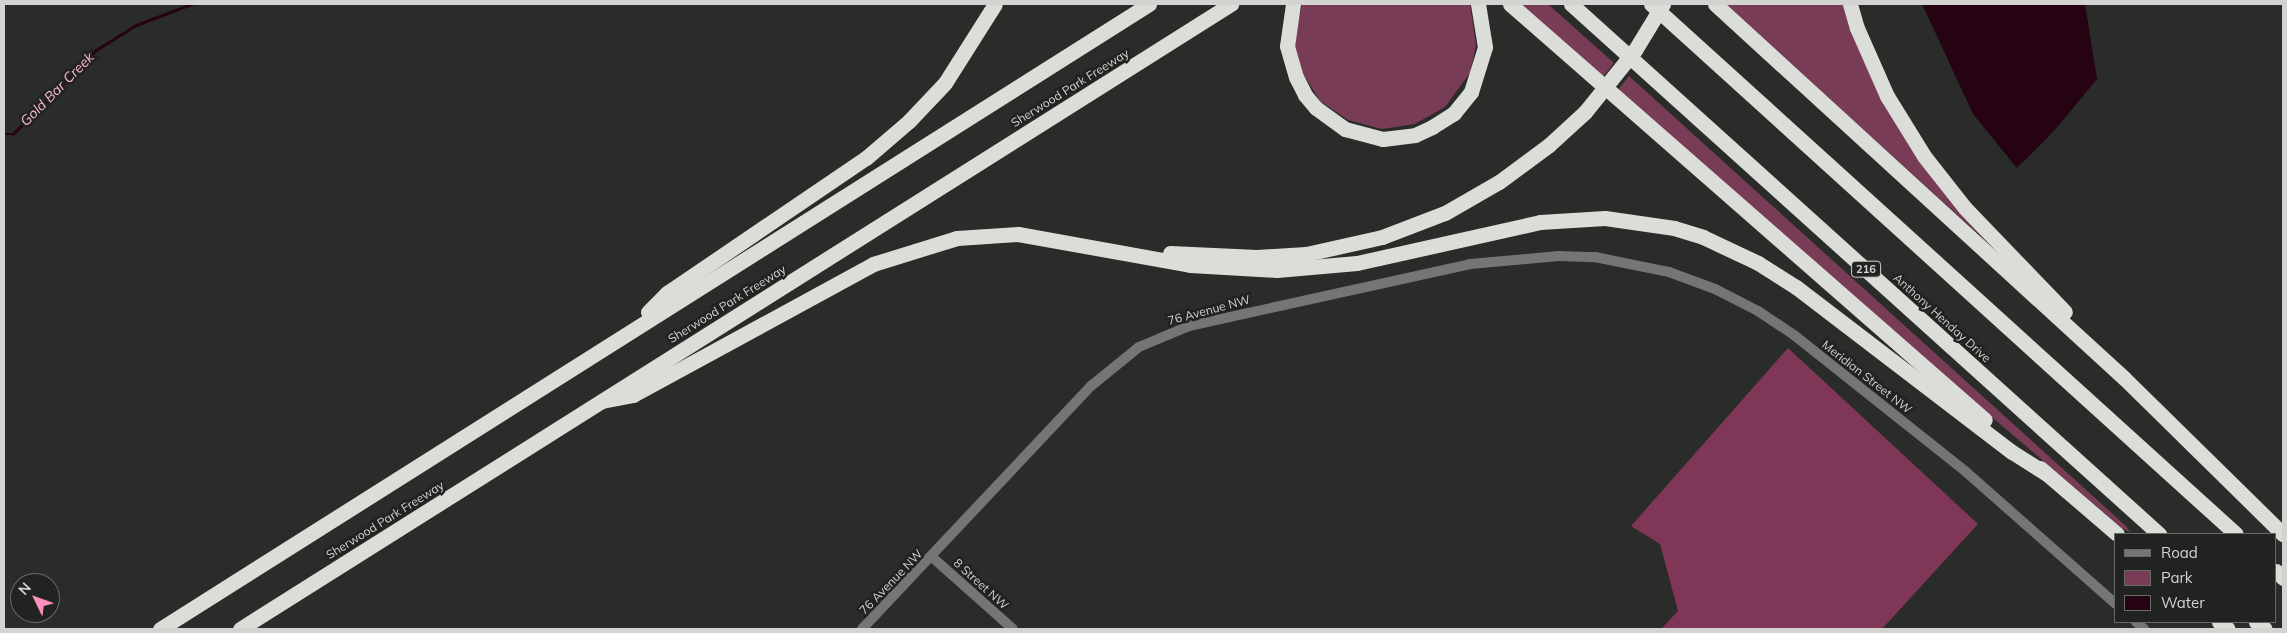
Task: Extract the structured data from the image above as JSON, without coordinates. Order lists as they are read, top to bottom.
{
  "streets": {
    "highway": ["Sherwood Park Freeway", "216", "Anthony Henday Drive"],
    "street": ["76 Avenue NW", "Meridian Street NW", "8 Street NW"]
  },
  "crossings": [
    ["76 Avenue NW", "Meridian Street NW"],
    ["76 Avenue NW", "8 Street NW"]
  ],
  "water": ["Gold Bar Creek"],
  "legend": ["Road", "Park", "Water"],
  "north": "top left"
}
